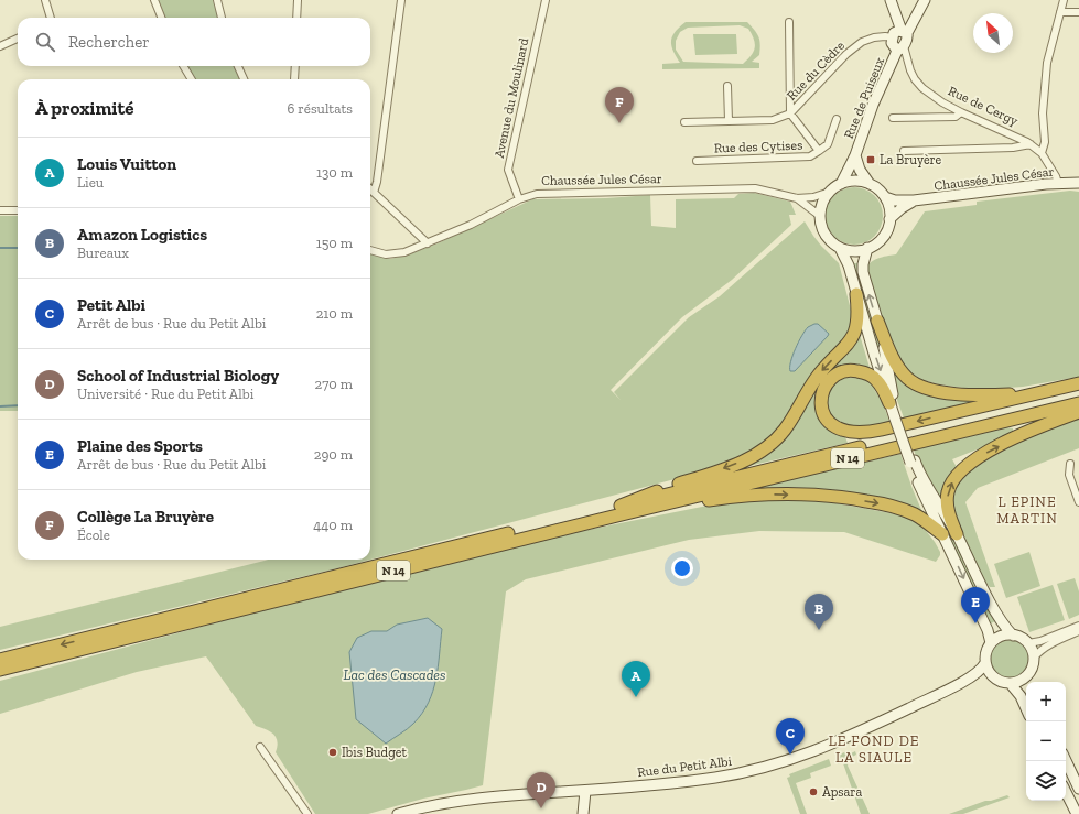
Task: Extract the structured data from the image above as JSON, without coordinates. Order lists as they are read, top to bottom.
{
  "streets": {
    "highway": ["N 14"],
    "main road": ["Rue de Puiseux", "Chaussée Jules César", "Rue du Petit Albi"],
    "street": [
      "Rue du Cèdre",
      "Avenue du Moulinard",
      "Rue de Cergy",
      "Rue des Cytises"
    ]
  },
  "crossings": [
    ["Rue du Cèdre", "Rue des Cytises"],
    ["Avenue du Moulinard", "Chaussée Jules César"],
    ["Rue de Puiseux", "Rue de Cergy"],
    ["Rue de Puiseux", "Chaussée Jules César"],
    ["Rue de Cergy", "Chaussée Jules César"]
  ],
  "districts": ["L EPINE MARTIN", "LE FOND DE LA SIAULE"],
  "water": ["Lac des Cascades"],
  "places": {
    "transit": ["La Bruyère"],
    "other": ["Ibis Budget", "Apsara"]
  },
  "north": "top left",
  "page": {
    "search": "Rechercher",
    "heading": ["À proximité", "6 résultats"],
    "pins": [
      "F",
      "E",
      "B",
      "A",
      "C",
      "D"
    ],
    "list": [
      {
        "mark": "A",
        "name": "Louis Vuitton",
        "note": "Lieu",
        "value": "130 m"
      },
      {
        "mark": "B",
        "name": "Amazon Logistics",
        "note": "Bureaux",
        "value": "150 m"
      },
      {
        "mark": "C",
        "name": "Petit Albi",
        "note": "Arrêt de bus · Rue du Petit Albi",
        "value": "210 m"
      },
      {
        "mark": "D",
        "name": "School of Industrial Biology",
        "note": "Université · Rue du Petit Albi",
        "value": "270 m"
      },
      {
        "mark": "E",
        "name": "Plaine des Sports",
        "note": "Arrêt de bus · Rue du Petit Albi",
        "value": "290 m"
      },
      {
        "mark": "F",
        "name": "Collège La Bruyère",
        "note": "École",
        "value": "440 m"
      }
    ],
    "map_buttons": ["+", "−"]
  }
}
